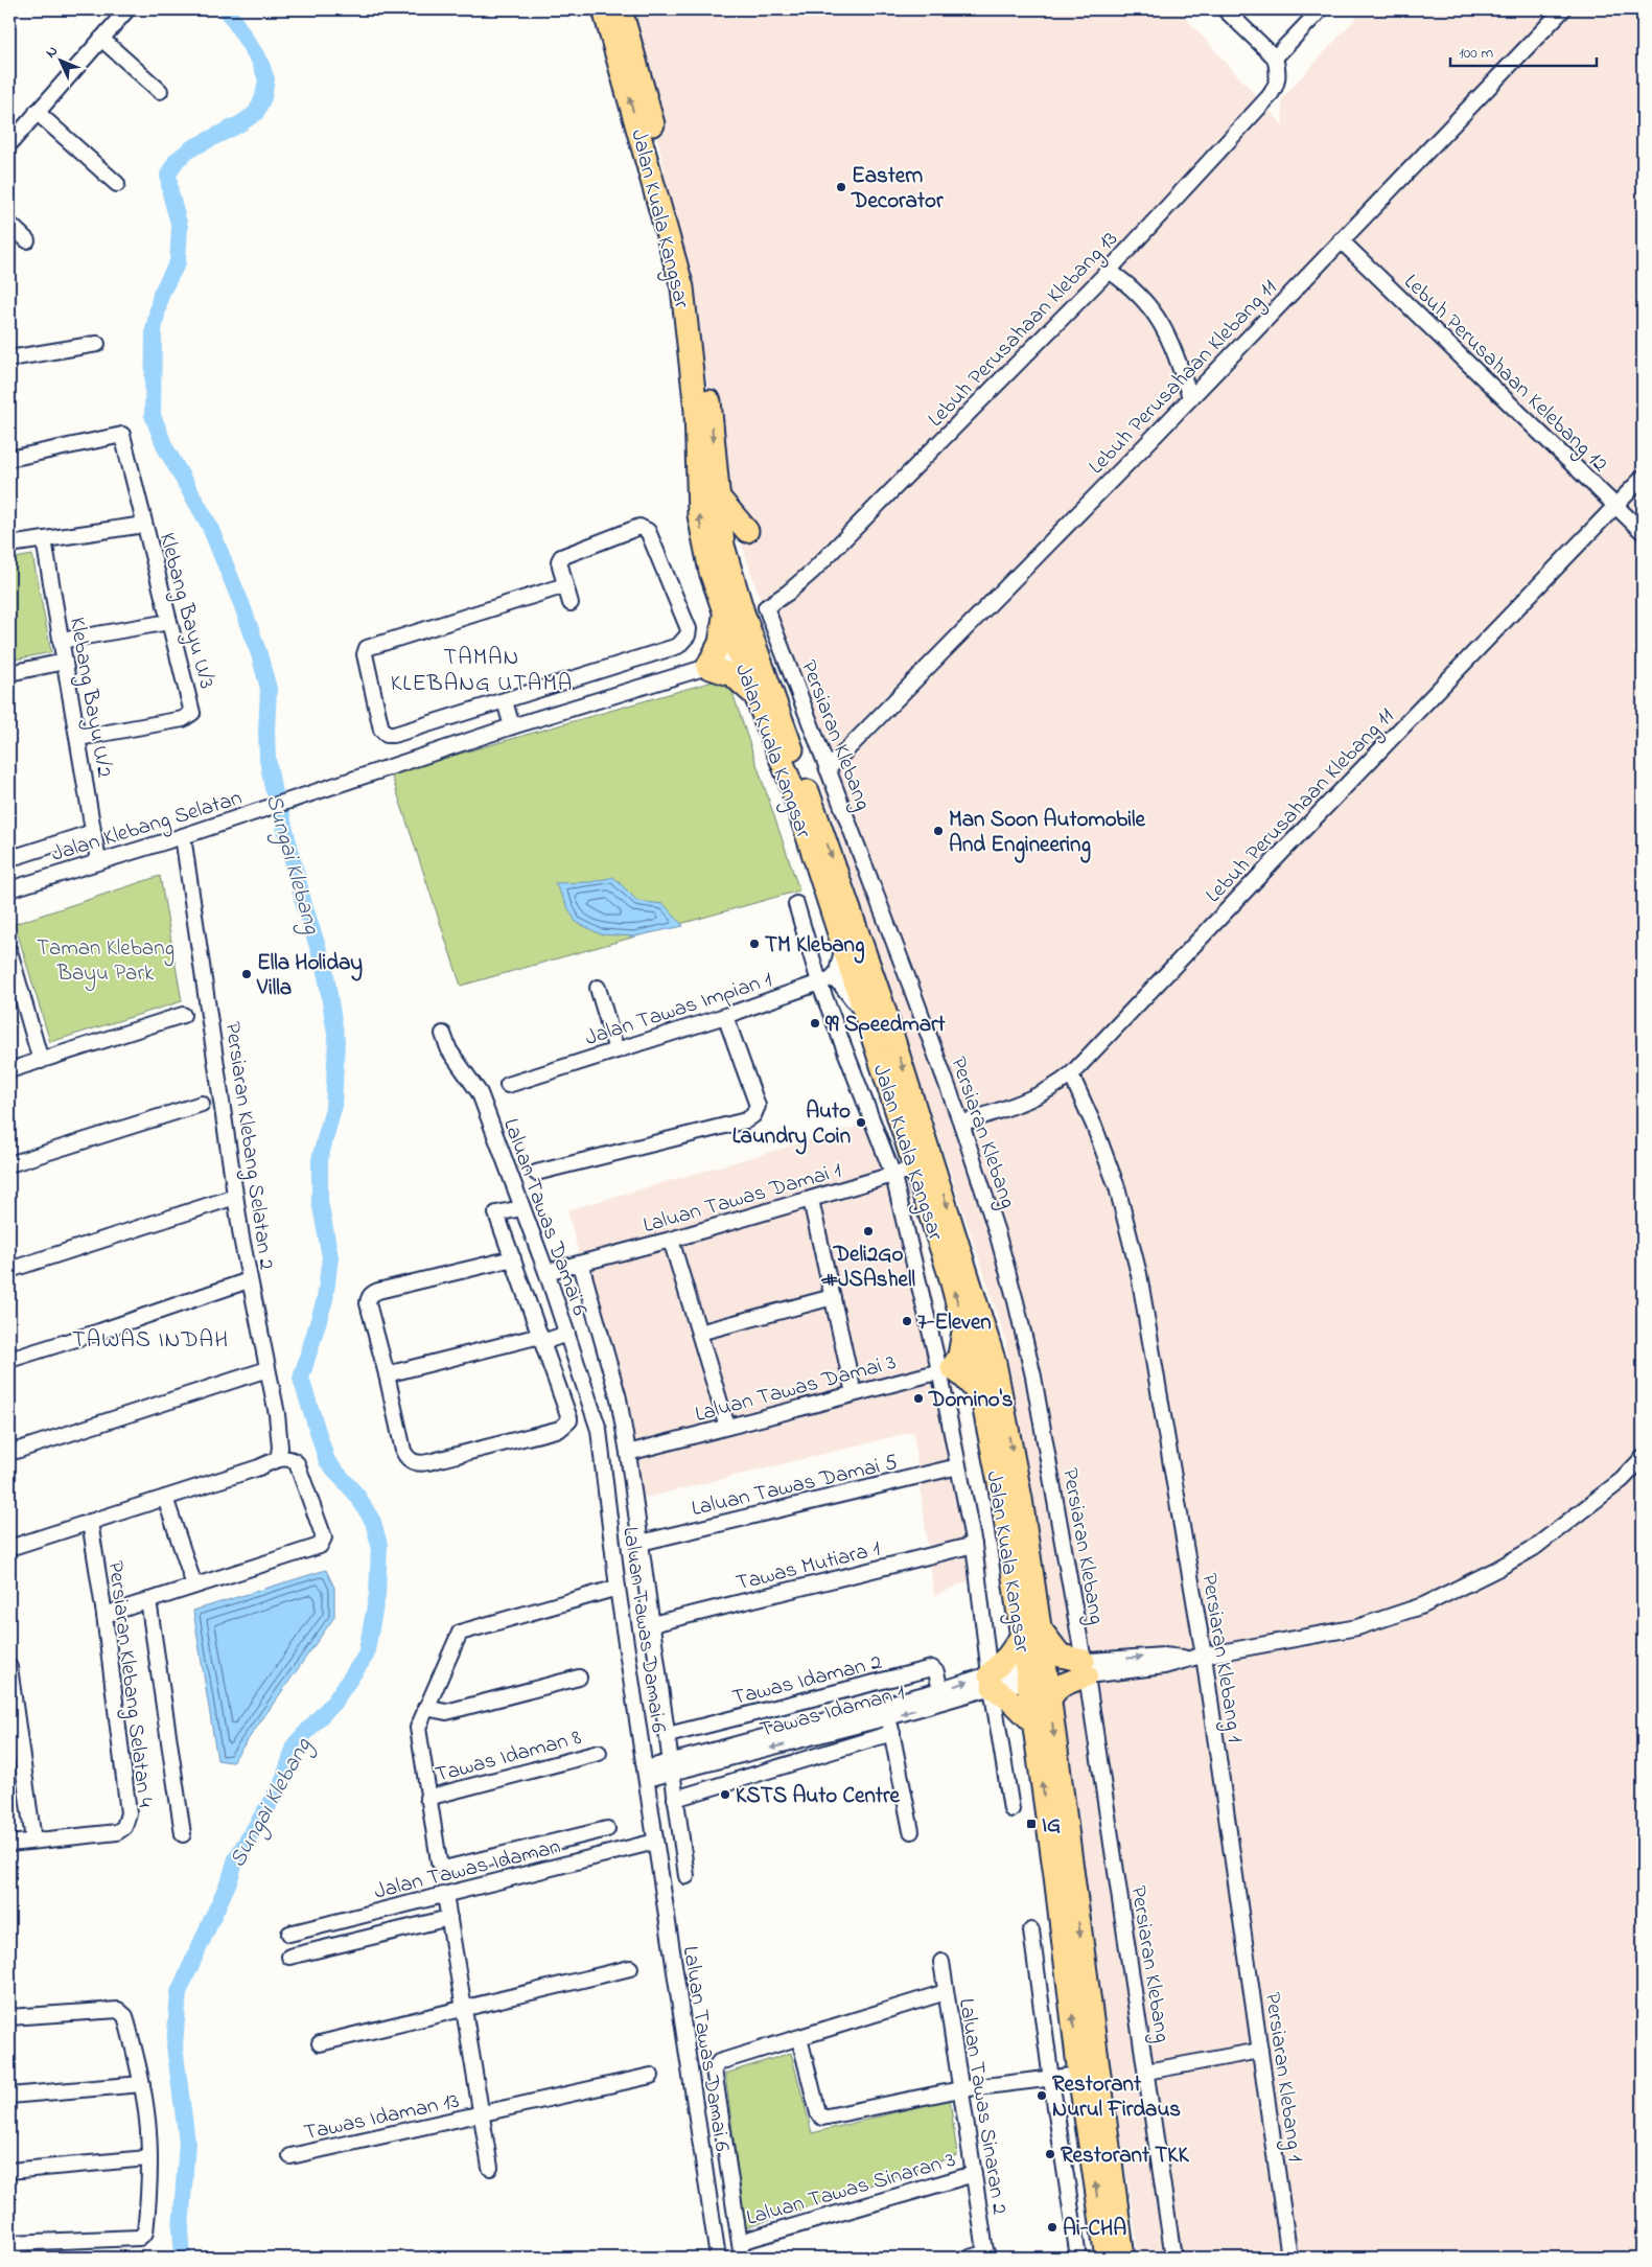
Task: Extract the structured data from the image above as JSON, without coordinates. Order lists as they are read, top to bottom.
{
  "streets": {
    "highway": ["Jalan Kuala Kangsar"],
    "street": [
      "Lebuh Perusahaan Klebang 13",
      "Lebuh Perusahaan Kelebang 12",
      "Lebuh Perusahaan Klebang 11",
      "Klebang Bayu U/3",
      "Klebang Bayu U/2",
      "Persiaran Klebang",
      "Jalan Klebang Selatan",
      "Jalan Tawas Impian 1",
      "Persiaran Klebang Selatan 2",
      "Laluan Tawas Damai 1",
      "Laluan Tawas Damai 6",
      "Laluan Tawas Damai 3",
      "Laluan Tawas Damai 5",
      "Tawas Mutiara 1",
      "Persiaran Klebang 1",
      "Tawas Idaman 2",
      "Persiaran Klebang Selatan 4",
      "Tawas Idaman 1",
      "Tawas Idaman 8",
      "Jalan Tawas Idaman",
      "Laluan Tawas Sinaran 2",
      "Tawas Idaman 13",
      "Laluan Tawas Sinaran 3"
    ]
  },
  "crossings": [
    ["Jalan Kuala Kangsar", "Jalan Klebang Selatan"],
    ["Jalan Kuala Kangsar", "Laluan Tawas Damai 1"],
    ["Jalan Kuala Kangsar", "Laluan Tawas Damai 3"],
    ["Jalan Kuala Kangsar", "Tawas Idaman 1"],
    ["Lebuh Perusahaan Klebang 13", "Persiaran Klebang"],
    ["Lebuh Perusahaan Kelebang 12", "Lebuh Perusahaan Klebang 11"],
    ["Lebuh Perusahaan Klebang 11", "Persiaran Klebang"],
    ["Lebuh Perusahaan Klebang 11", "Persiaran Klebang 1"],
    ["Klebang Bayu U/3", "Klebang Bayu U/2"],
    ["Klebang Bayu U/2", "Jalan Klebang Selatan"],
    ["Persiaran Klebang", "Tawas Idaman 1"],
    ["Jalan Klebang Selatan", "Persiaran Klebang Selatan 2"],
    ["Laluan Tawas Damai 1", "Laluan Tawas Damai 6"],
    ["Laluan Tawas Damai 6", "Laluan Tawas Damai 3"],
    ["Laluan Tawas Damai 6", "Laluan Tawas Damai 5"],
    ["Laluan Tawas Damai 6", "Tawas Mutiara 1"],
    ["Laluan Tawas Damai 6", "Tawas Idaman 2"],
    ["Laluan Tawas Damai 6", "Tawas Idaman 1"],
    ["Laluan Tawas Damai 6", "Jalan Tawas Idaman"],
    ["Persiaran Klebang 1", "Tawas Idaman 1"],
    ["Tawas Idaman 2", "Tawas Idaman 1"],
    ["Laluan Tawas Sinaran 2", "Laluan Tawas Sinaran 3"]
  ],
  "districts": ["TAMAN KLEBANG UTAMA", "TAWAS INDAH"],
  "water": ["Sungai Klebang"],
  "parks": ["Taman Klebang Bayu Park"],
  "places": {
    "other": [
      "Eastern Decorator",
      "Man Soon Automobile And Engineering",
      "TM Klebang",
      "Ella Holiday Villa",
      "99 Speedmart",
      "Auto Laundry Coin",
      "Deli2Go #JSAshell",
      "7-Eleven",
      "Domino's",
      "KSTS Auto Centre",
      "Restorant Nurul Firdaus",
      "Restorant TKK",
      "Ai-CHA"
    ],
    "transit": ["IG"]
  },
  "scale_bar": "100 m",
  "north": "top left"
}
